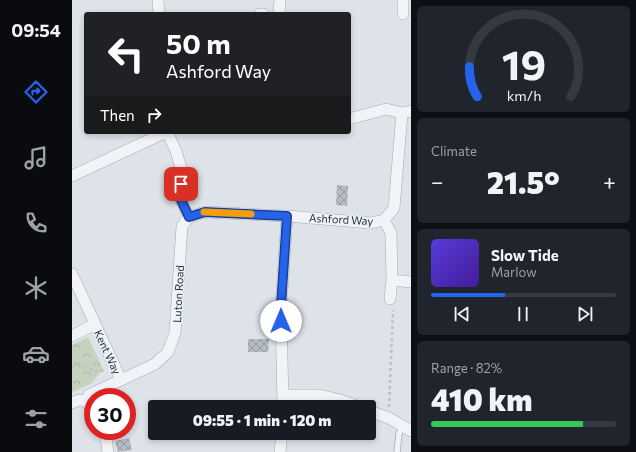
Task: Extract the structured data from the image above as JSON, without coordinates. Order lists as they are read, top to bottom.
{
  "streets": {
    "street": ["Ashford Way", "Luton Road", "Kent Way"]
  },
  "crossings": [
    ["Ashford Way", "Luton Road"],
    ["Luton Road", "Kent Way"]
  ],
  "page": {
    "tabs": "09:54",
    "turn": ["50 m", "Ashford Way"],
    "then": "Then",
    "tile": [
      "Climate",
      ["Range · 82%", "410 km"]
    ],
    "heat": ["−", "21.5°", "+"],
    "song": ["Slow Tide", "Marlow"],
    "limit": "30",
    "trip": "09:55 · 1 min · 120 m",
    "gauge": ["19", "km/h"]
  }
}
